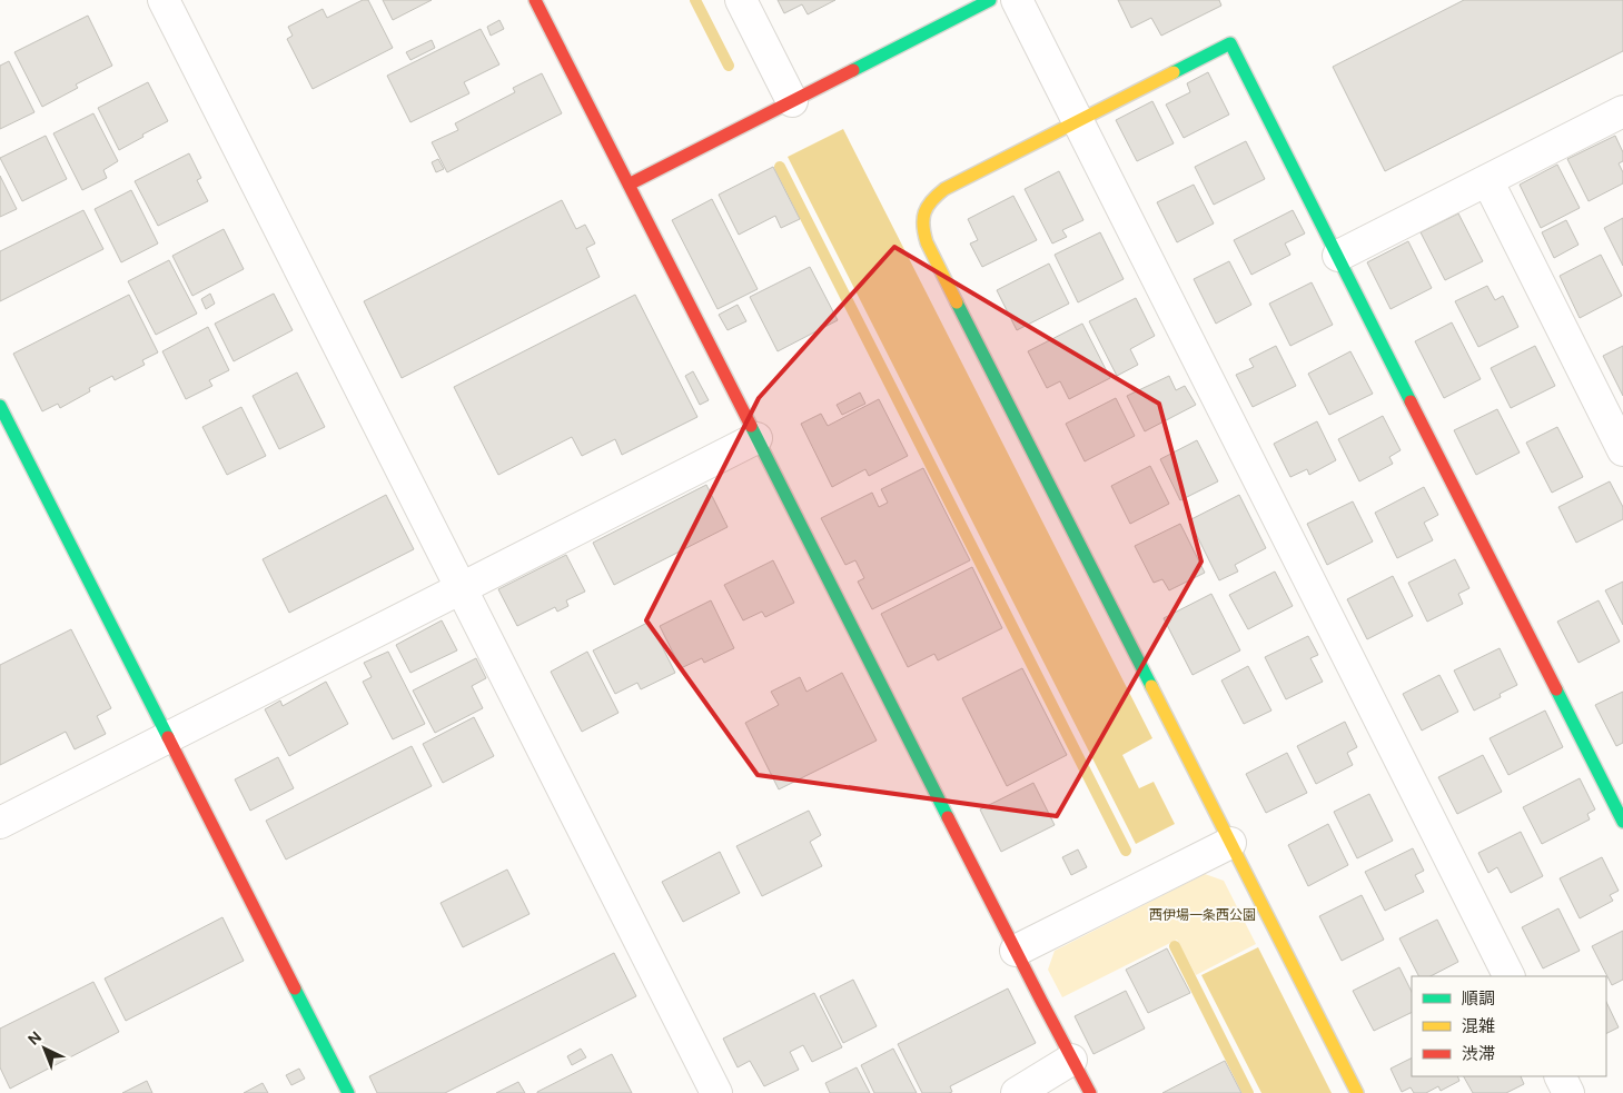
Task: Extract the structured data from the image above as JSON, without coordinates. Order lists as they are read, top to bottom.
{
  "parks": ["西伊場一条西公園"],
  "legend": ["順調", "混雑", "渋滞"],
  "north": "top left"
}
